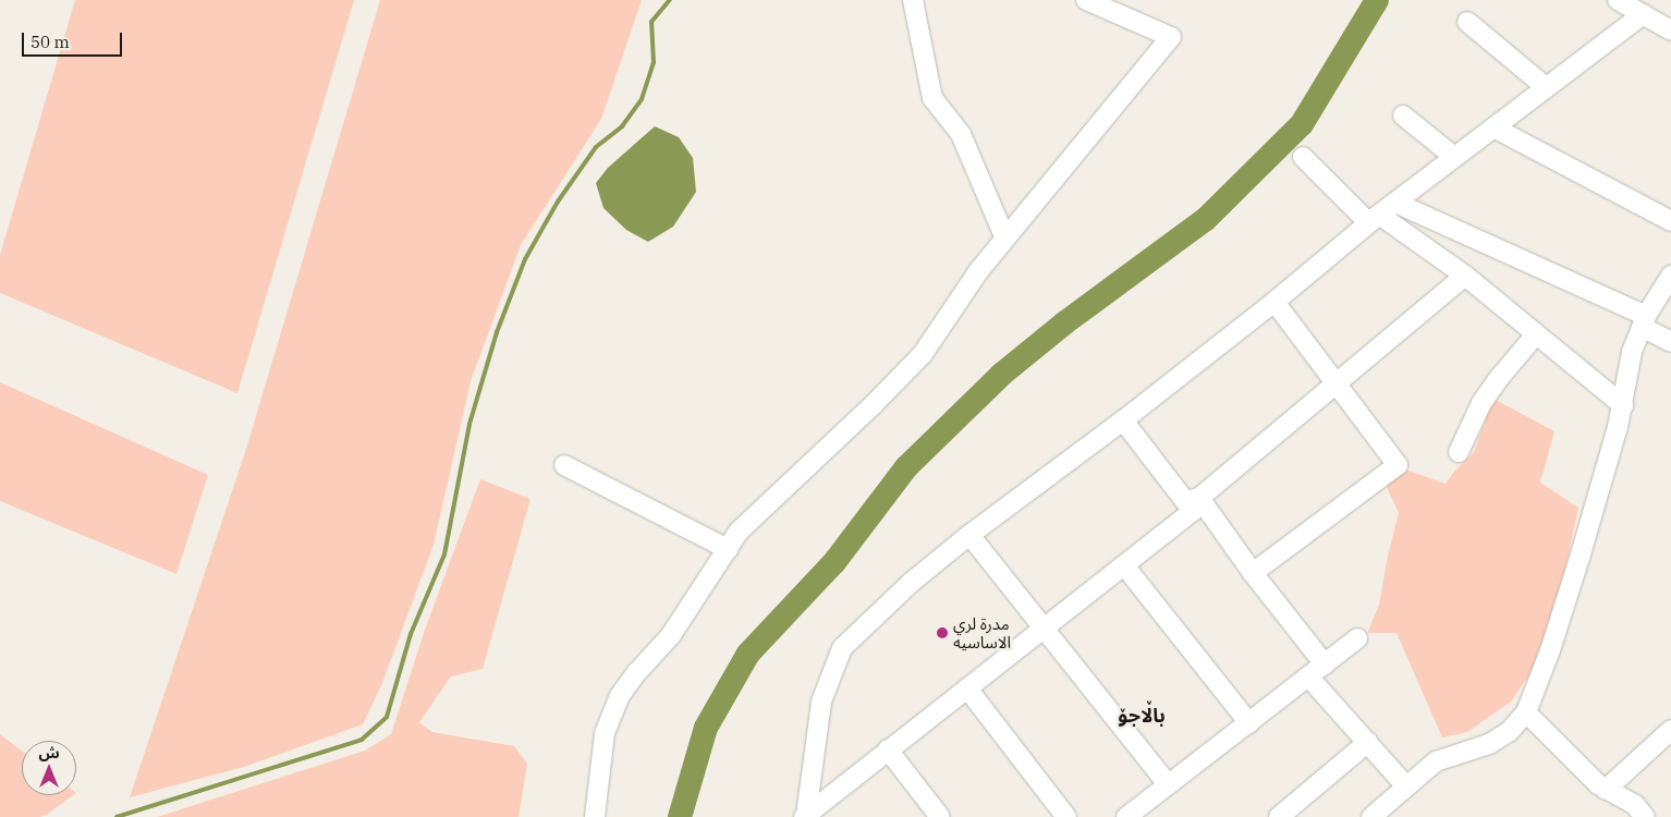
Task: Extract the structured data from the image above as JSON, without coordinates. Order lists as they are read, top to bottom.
{
  "districts": ["باڵاجۆ"],
  "places": ["مدرة لري الاساسیه"],
  "scale_bar": "50 m",
  "north": "top"
}
